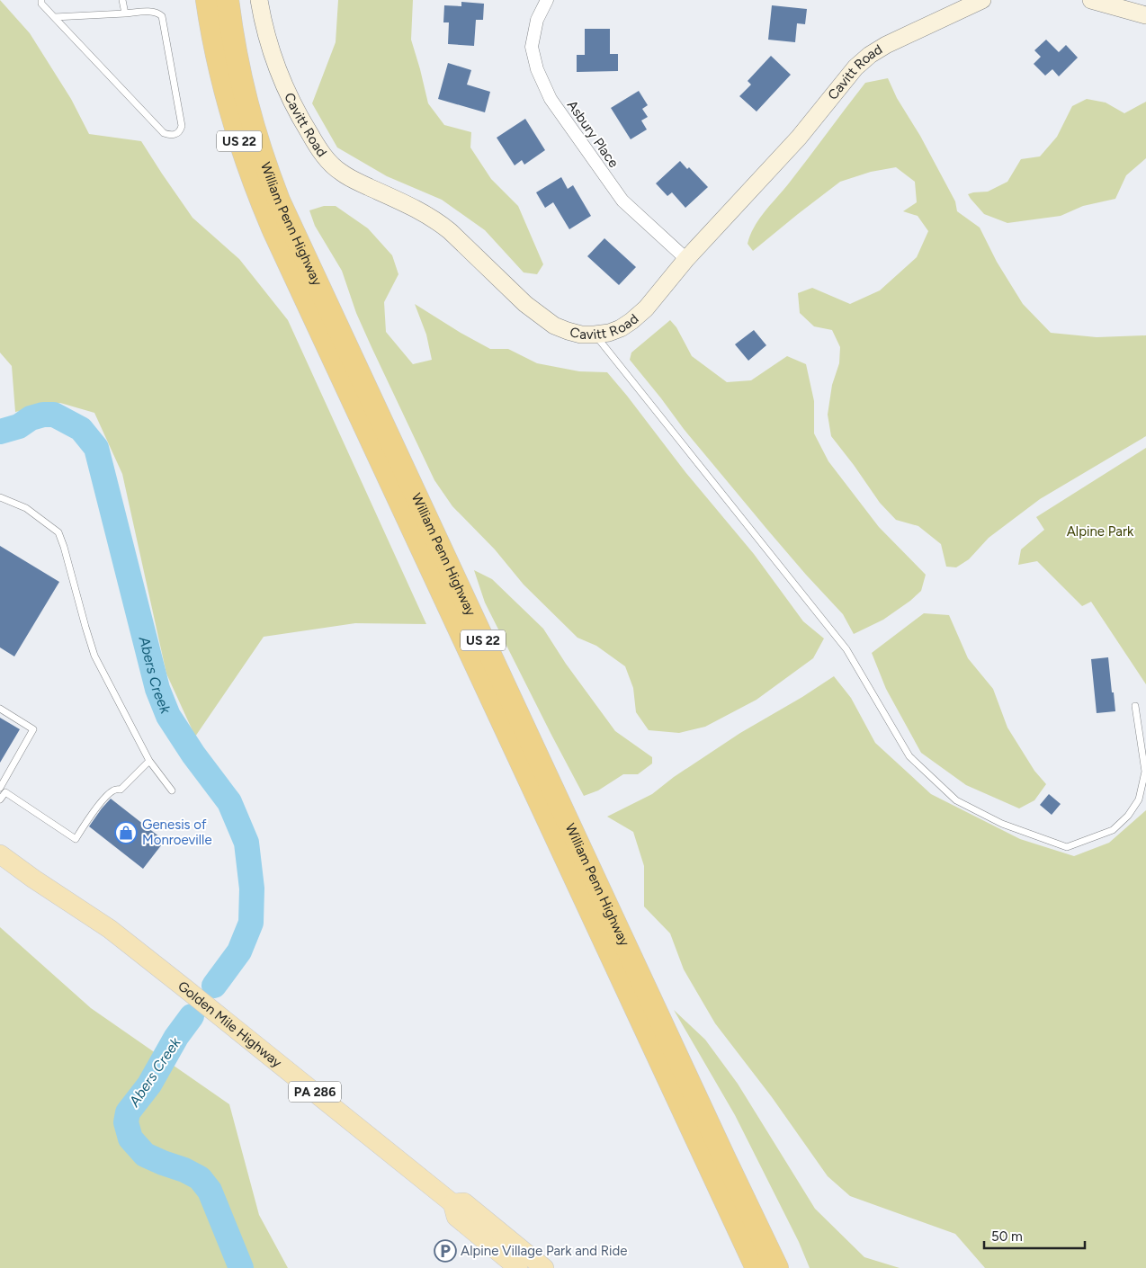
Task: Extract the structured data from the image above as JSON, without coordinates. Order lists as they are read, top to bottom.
{
  "streets": {
    "highway": ["US 22", "William Penn Highway"],
    "main road": ["Golden Mile Highway", "PA 286"],
    "street": ["Cavitt Road", "Asbury Place"]
  },
  "crossings": [
    ["Cavitt Road", "Asbury Place"]
  ],
  "water": ["Abers Creek"],
  "parks": ["Alpine Park"],
  "places": {
    "shop": ["Genesis of Monroeville"],
    "parking": ["Alpine Village Park and Ride"]
  },
  "scale_bar": "50 m"
}
